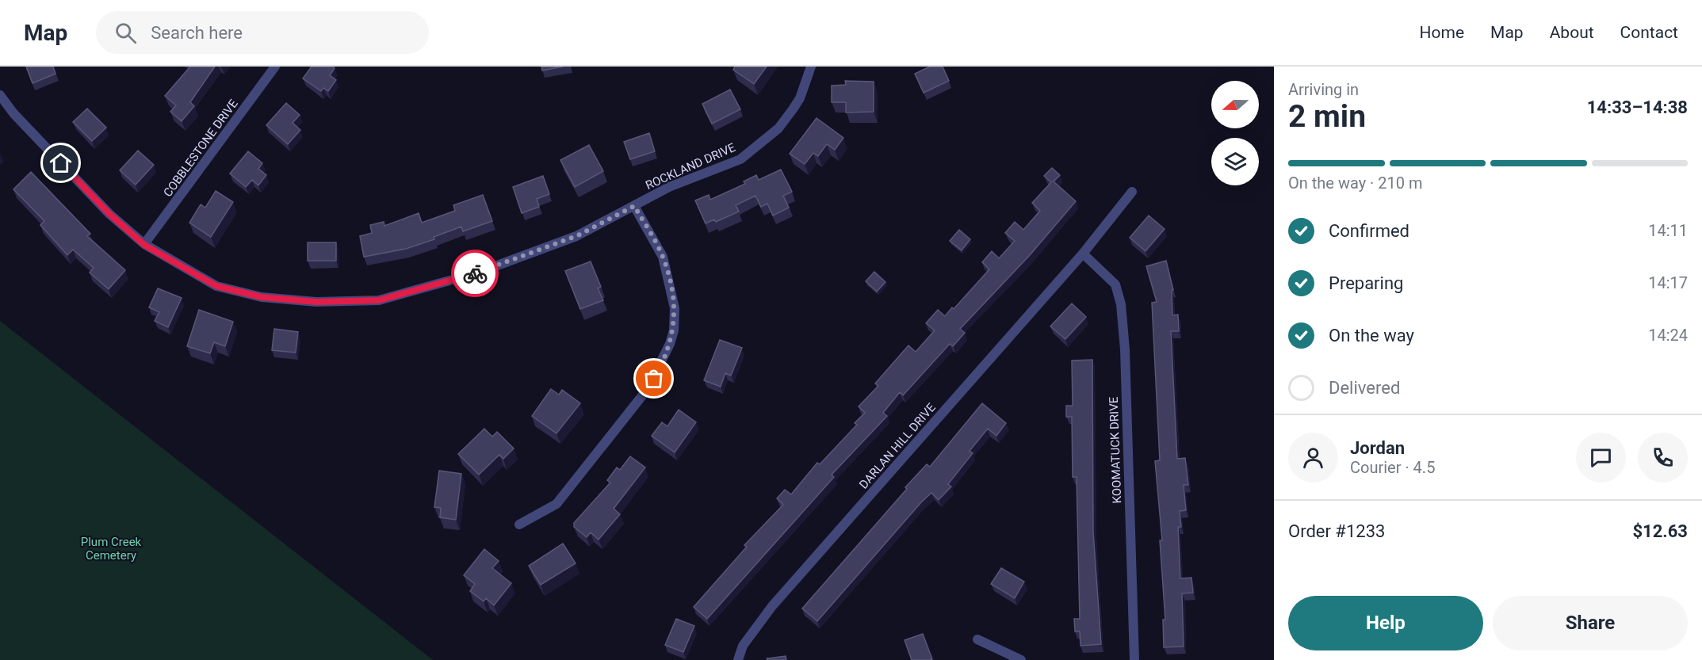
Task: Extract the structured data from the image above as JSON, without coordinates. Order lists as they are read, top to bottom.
{
  "streets": {
    "street": [
      "COBBLESTONE DRIVE",
      "ROCKLAND DRIVE",
      "DARLAN HILL DRIVE",
      "KOOMATUCK DRIVE"
    ]
  },
  "crossings": [
    ["COBBLESTONE DRIVE", "ROCKLAND DRIVE"],
    ["DARLAN HILL DRIVE", "KOOMATUCK DRIVE"]
  ],
  "parks": ["Plum Creek Cemetery"],
  "north": "left",
  "page": {
    "header": "Map",
    "search": "Search here",
    "nav": [
      "Home",
      "Map",
      "About",
      "Contact"
    ],
    "heading": ["2 min", "Arriving in", "14:33–14:38"],
    "panel": [
      "Jordan",
      "Courier · 4.5",
      "Order #1233",
      "$12.63"
    ],
    "bar": "On the way · 210 m",
    "list": [
      ["Confirmed", "14:11"],
      ["Preparing", "14:17"],
      ["On the way", "14:24"],
      "Delivered"
    ],
    "buttons": ["Help", "Share"]
  }
}
